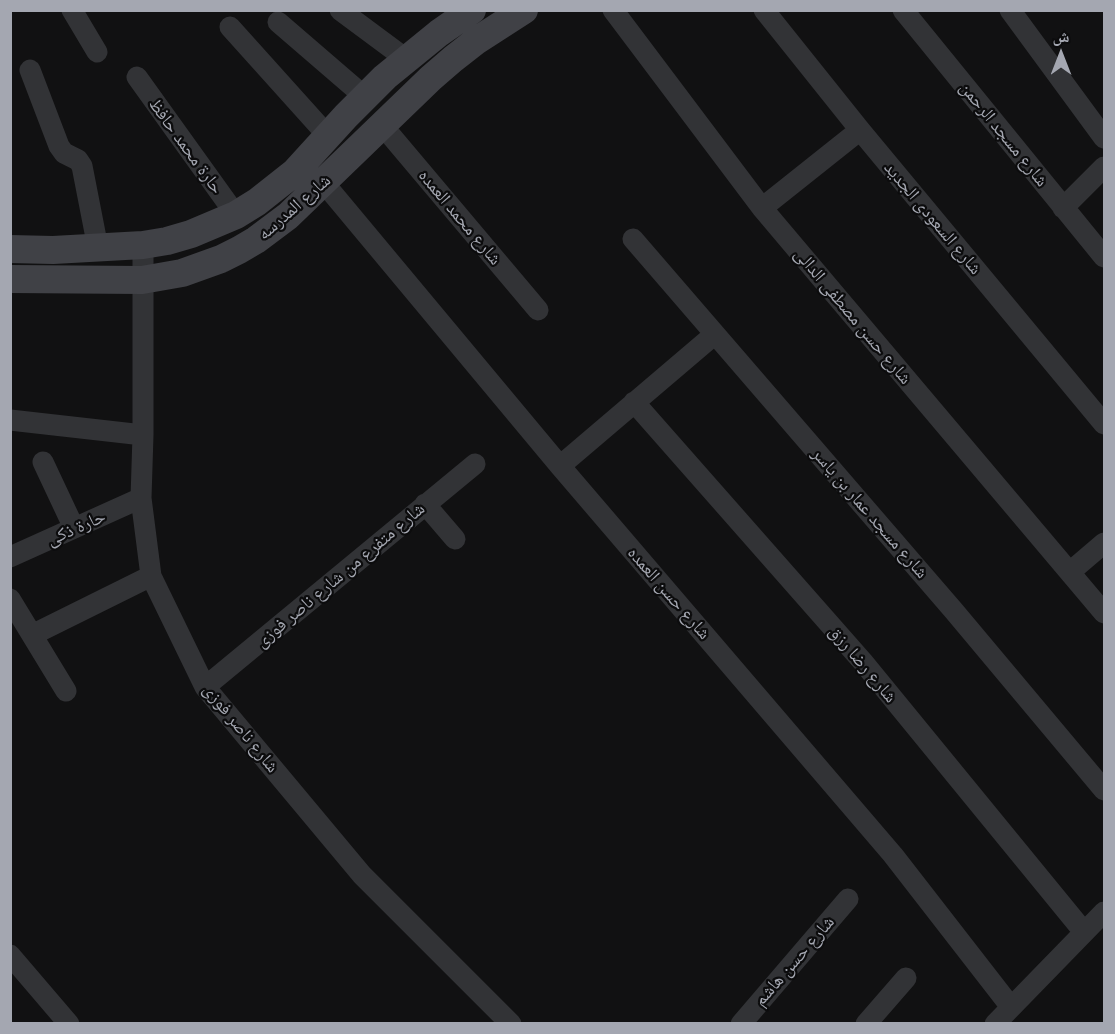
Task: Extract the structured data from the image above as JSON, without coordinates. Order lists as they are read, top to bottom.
{
  "streets": {
    "street": [
      "شارع مسجد الرحمن",
      "حارة محمد حافظ",
      "شارع المدرسه",
      "شارع محمد العمده",
      "شارع السعودى الجديد",
      "شارع حسن مصطفى الدالى",
      "شارع مسجد عمار بن ياسر",
      "حارة ذكى",
      "شارع متفرع من شارع ناصر فوزى",
      "شارع حسن العمده",
      "شارع رضا رزق",
      "شارع ناصر فوزى",
      "شارع حسن هاشم"
    ]
  },
  "crossings": [
    ["حارة محمد حافظ", "شارع المدرسه"],
    ["شارع المدرسه", "شارع محمد العمده"],
    ["شارع المدرسه", "شارع حسن العمده"],
    ["شارع المدرسه", "شارع ناصر فوزى"],
    ["حارة ذكى", "شارع ناصر فوزى"],
    ["شارع متفرع من شارع ناصر فوزى", "شارع ناصر فوزى"]
  ],
  "north": "top"
}
